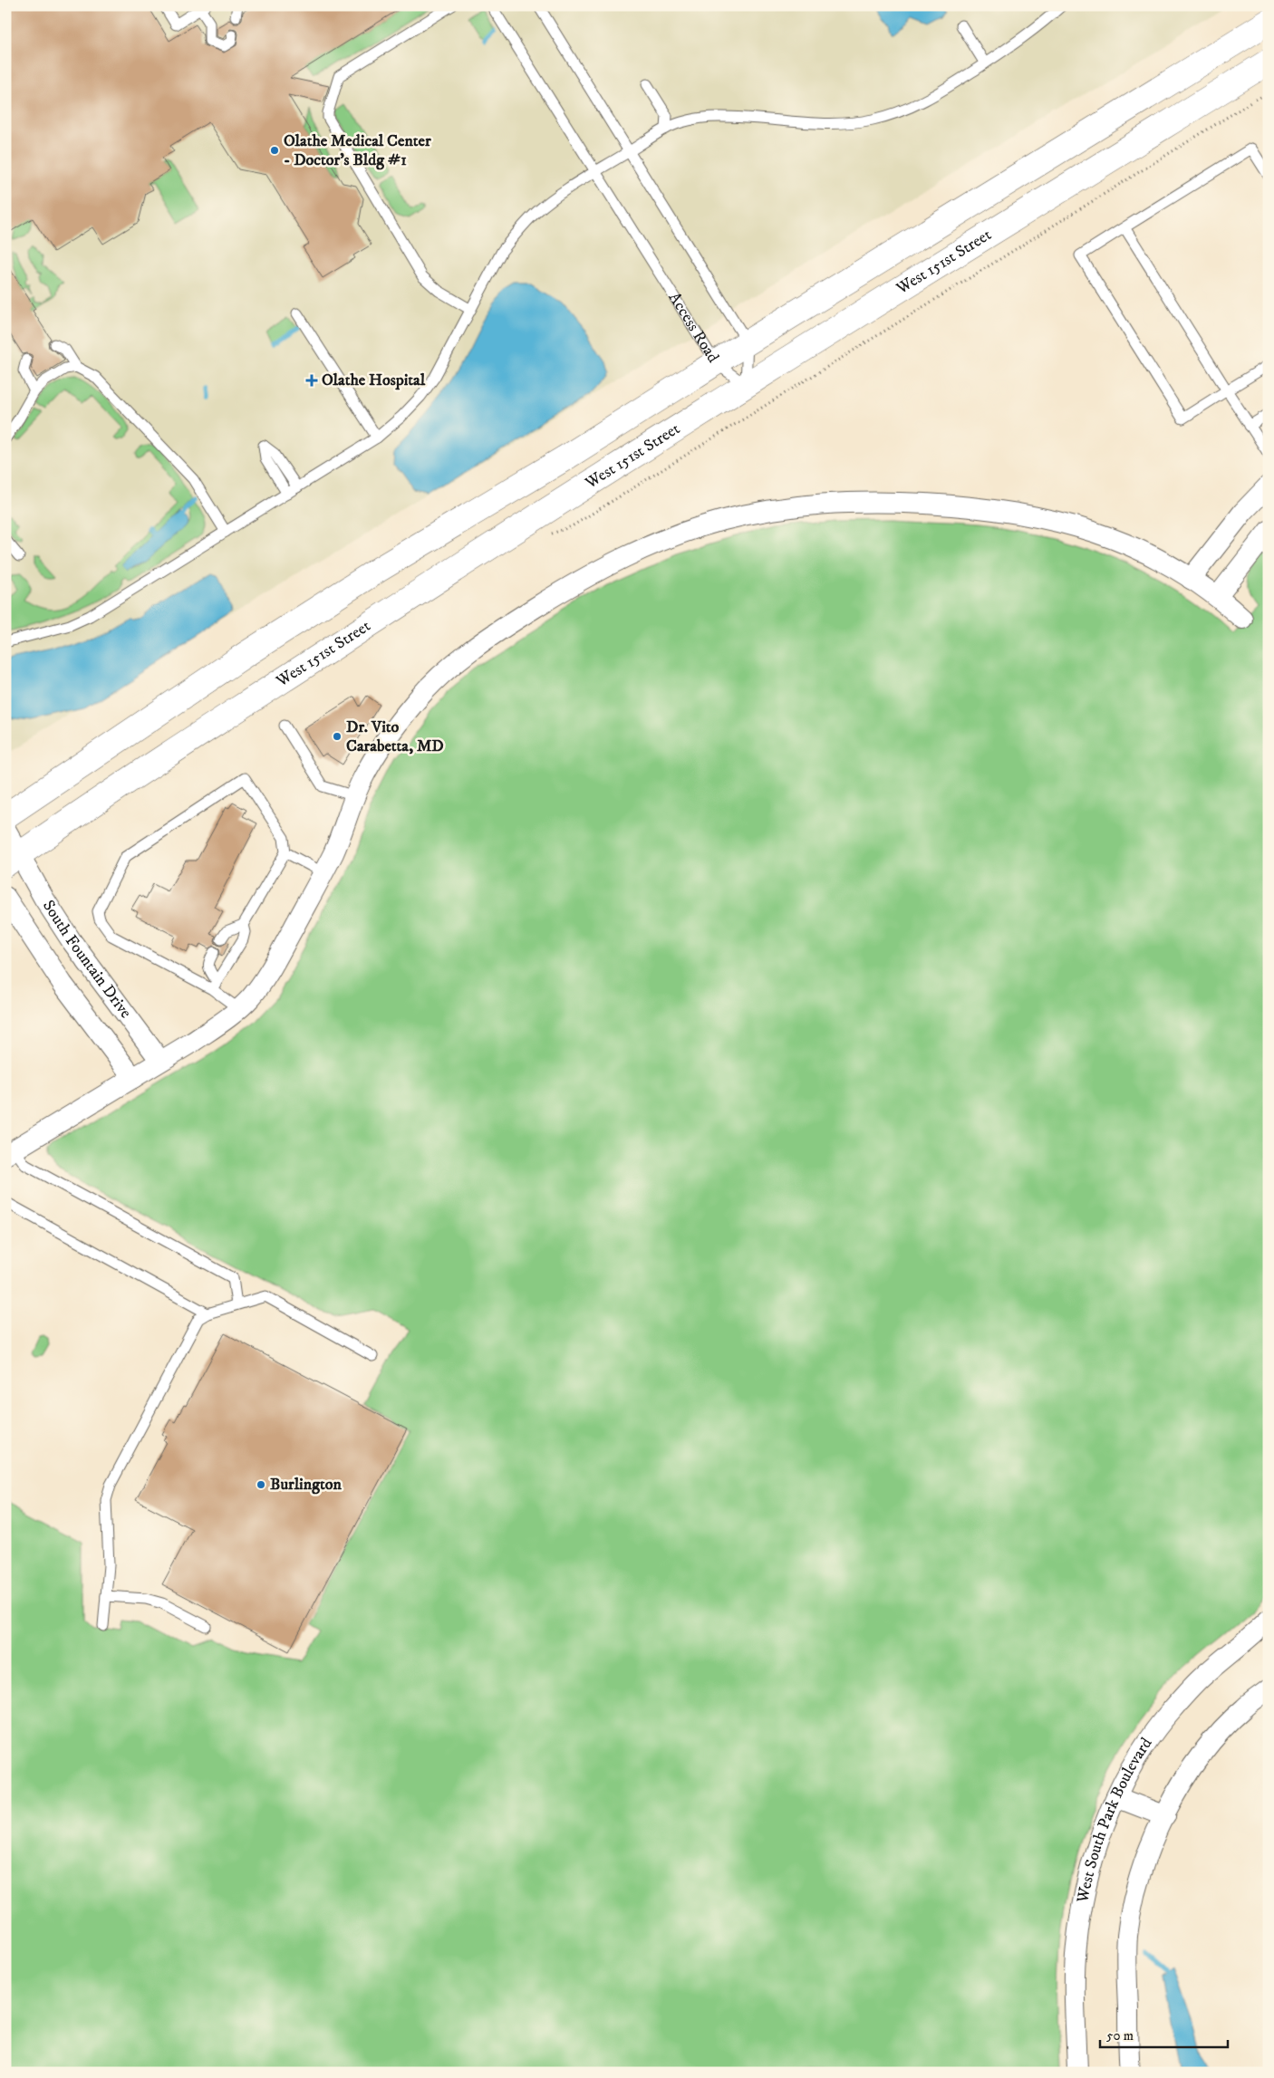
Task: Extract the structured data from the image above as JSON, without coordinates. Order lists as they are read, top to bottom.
{
  "streets": {
    "main road": ["West 151st Street"],
    "street": ["South Fountain Drive", "West South Park Boulevard"],
    "lane": ["Access Road"]
  },
  "crossings": [
    ["West 151st Street", "Access Road"],
    ["West 151st Street", "South Fountain Drive"]
  ],
  "places": {
    "other": ["Olathe Medical Center - Doctor's Bldg #1", "Dr. Vito Carabetta, MD", "Burlington"],
    "health": ["Olathe Hospital"]
  },
  "scale_bar": "50 m"
}
